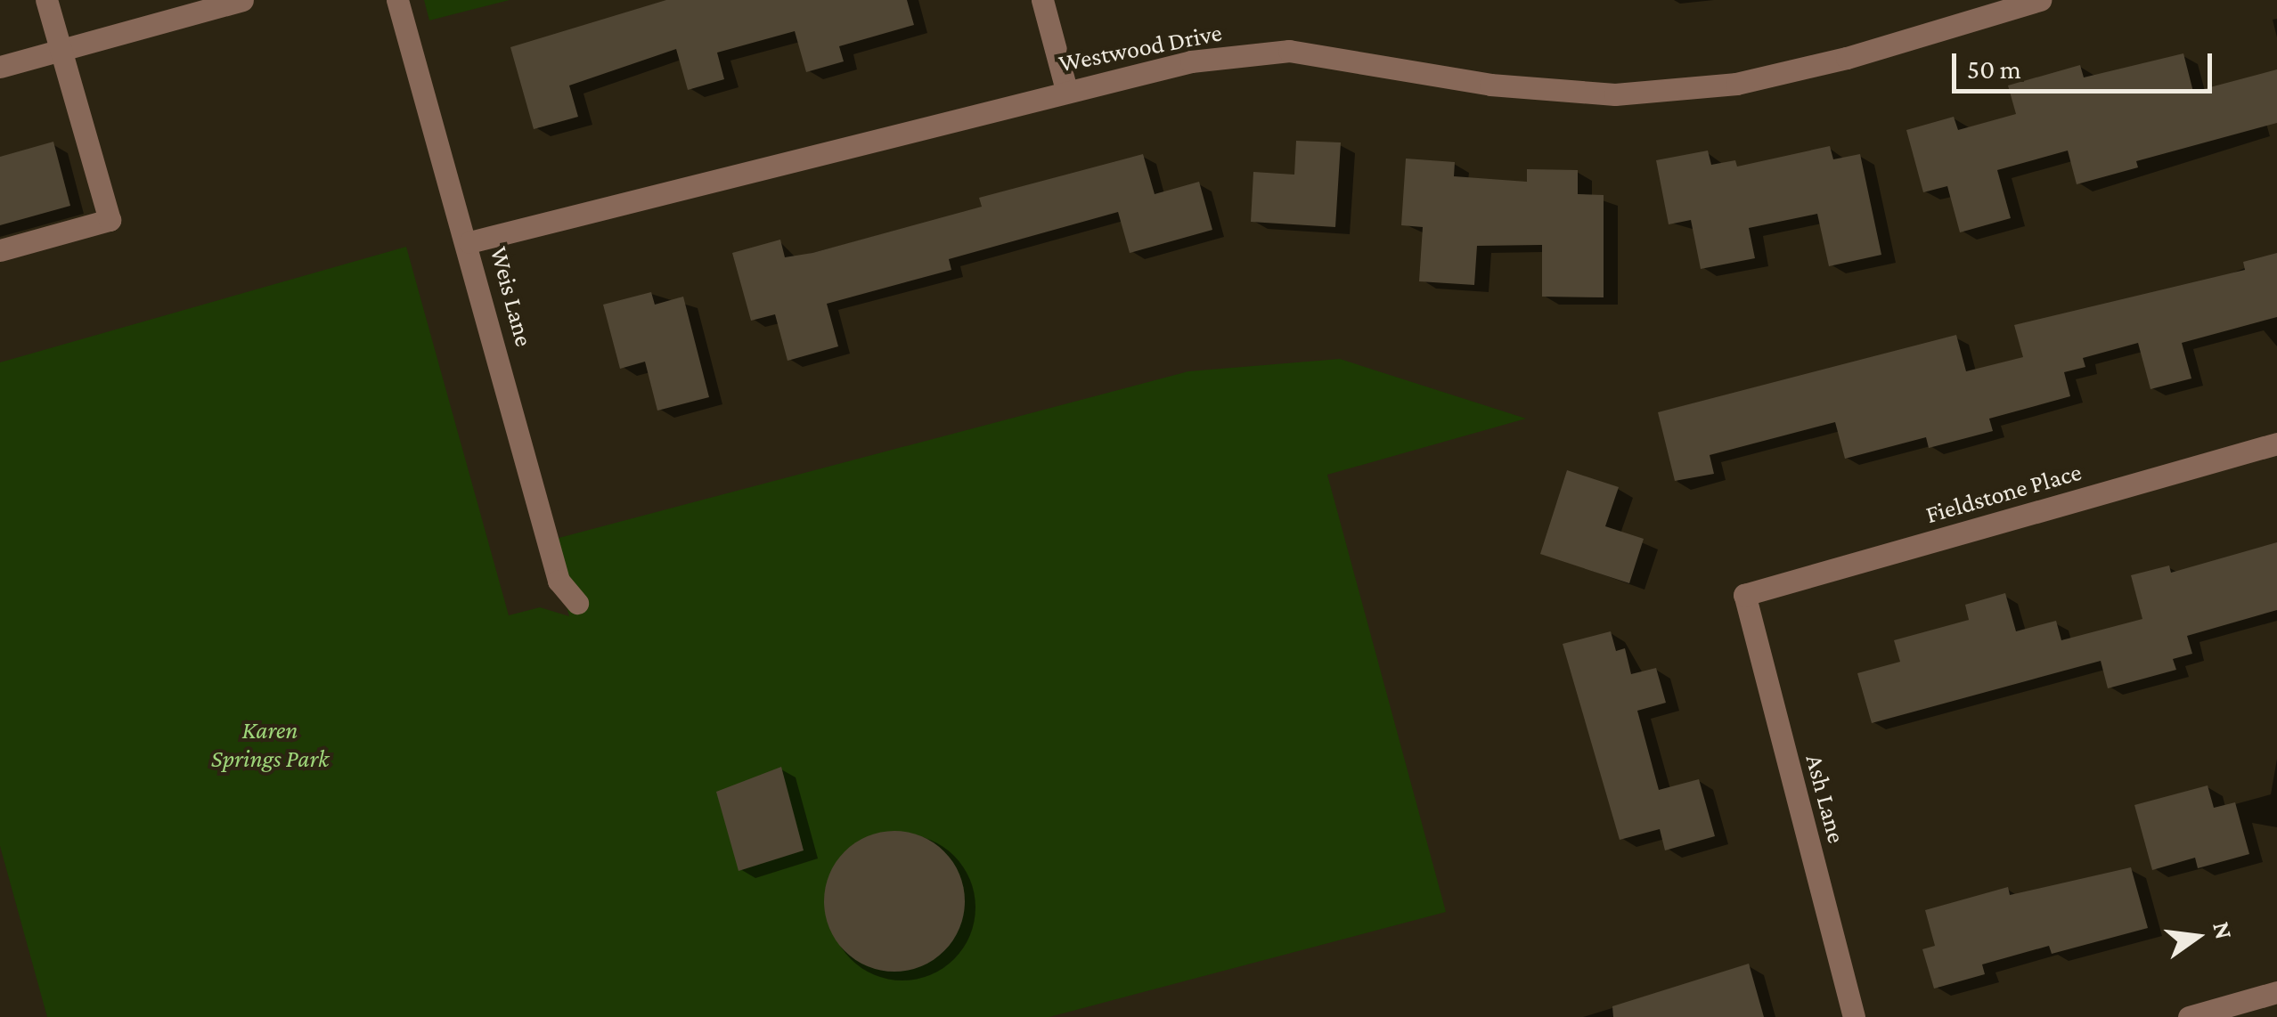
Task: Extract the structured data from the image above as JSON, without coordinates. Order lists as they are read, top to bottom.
{
  "streets": {
    "street": [
      "Westwood Drive",
      "Weis Lane",
      "Fieldstone Place",
      "Ash Lane"
    ]
  },
  "crossings": [
    ["Westwood Drive", "Weis Lane"],
    ["Fieldstone Place", "Ash Lane"]
  ],
  "parks": ["Karen Springs Park"],
  "scale_bar": "50 m",
  "north": "right"
}
